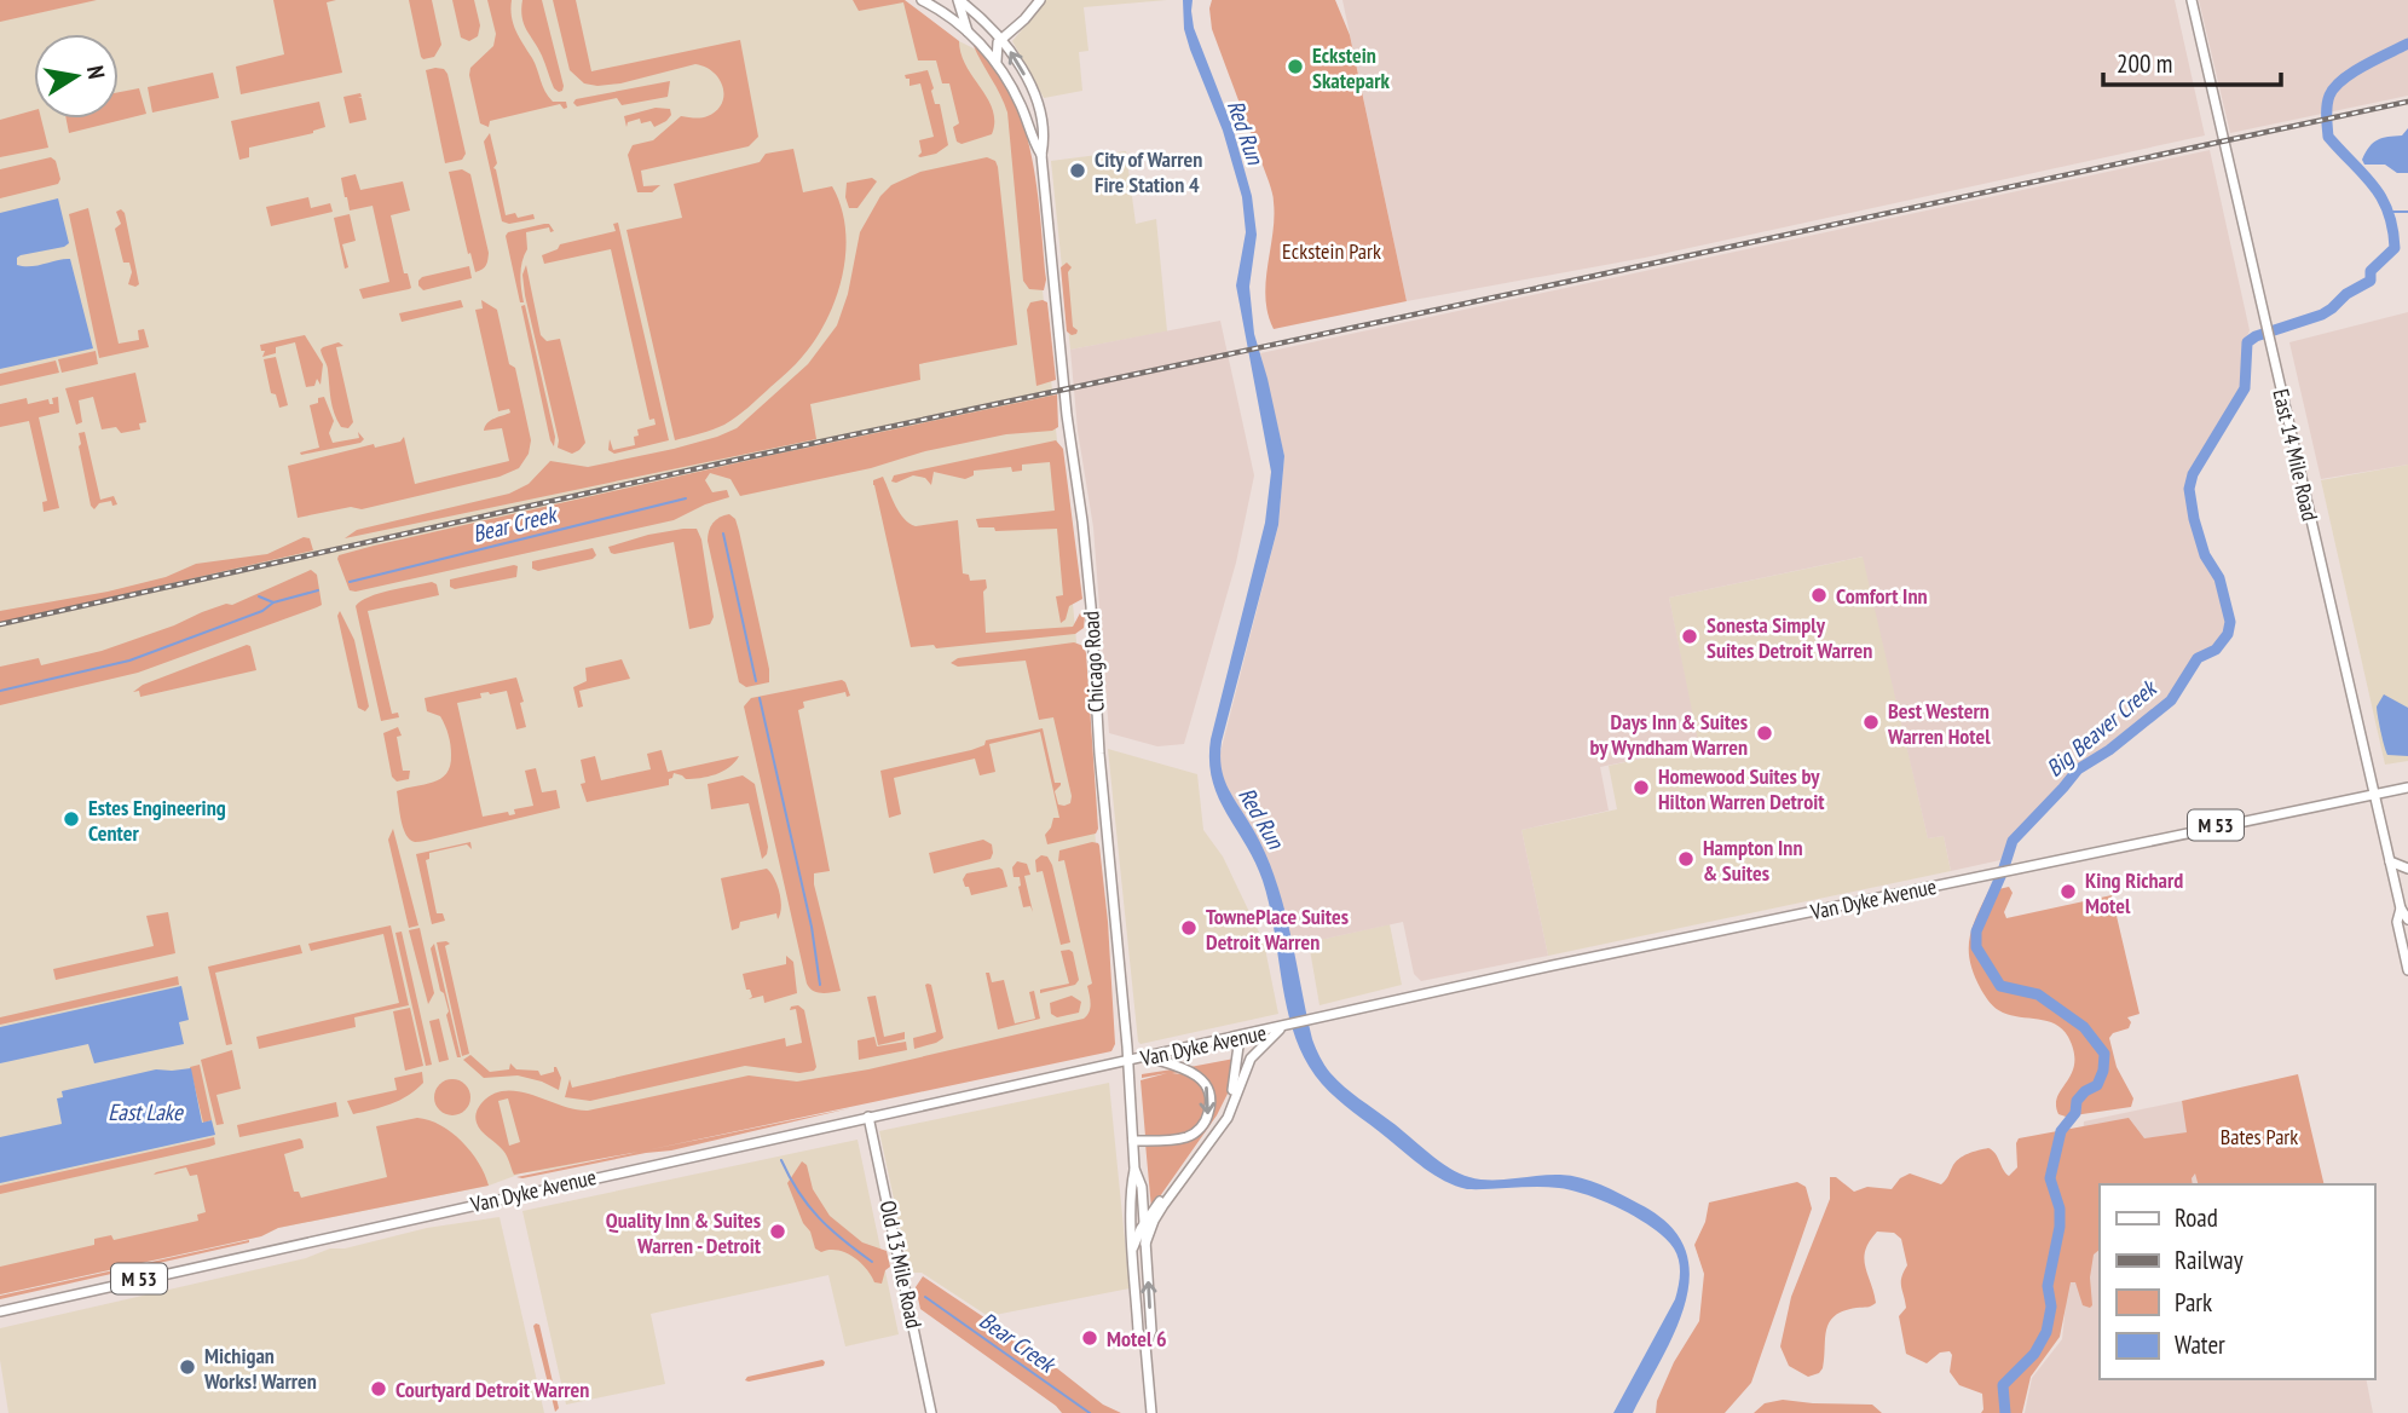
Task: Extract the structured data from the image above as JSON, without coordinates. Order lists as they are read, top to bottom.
{
  "streets": {
    "main road": [
      "East 14 Mile Road",
      "Chicago Road",
      "M 53",
      "Van Dyke Avenue",
      "Old 13 Mile Road"
    ]
  },
  "crossings": [
    ["East 14 Mile Road", "Van Dyke Avenue"],
    ["Chicago Road", "Van Dyke Avenue"],
    ["Van Dyke Avenue", "Old 13 Mile Road"]
  ],
  "water": [
    "Red Run",
    "Bear Creek",
    "Big Beaver Creek",
    "East Lake"
  ],
  "parks": ["Eckstein Park", "Bates Park"],
  "places": [
    "Eckstein Skatepark",
    "City of Warren Fire Station 4",
    "Comfort Inn",
    "Sonesta Simply Suites Detroit Warren",
    "Best Western Warren Hotel",
    "Days Inn & Suites by Wyndham Warren",
    "Homewood Suites by Hilton Warren Detroit",
    "Estes Engineering Center",
    "Hampton Inn & Suites",
    "King Richard Motel",
    "TownePlace Suites Detroit Warren",
    "Quality Inn & Suites Warren - Detroit",
    "Motel 6",
    "Michigan Works! Warren",
    "Courtyard Detroit Warren"
  ],
  "legend": [
    "Road",
    "Railway",
    "Park",
    "Water"
  ],
  "scale_bar": "200 m",
  "north": "right"
}
